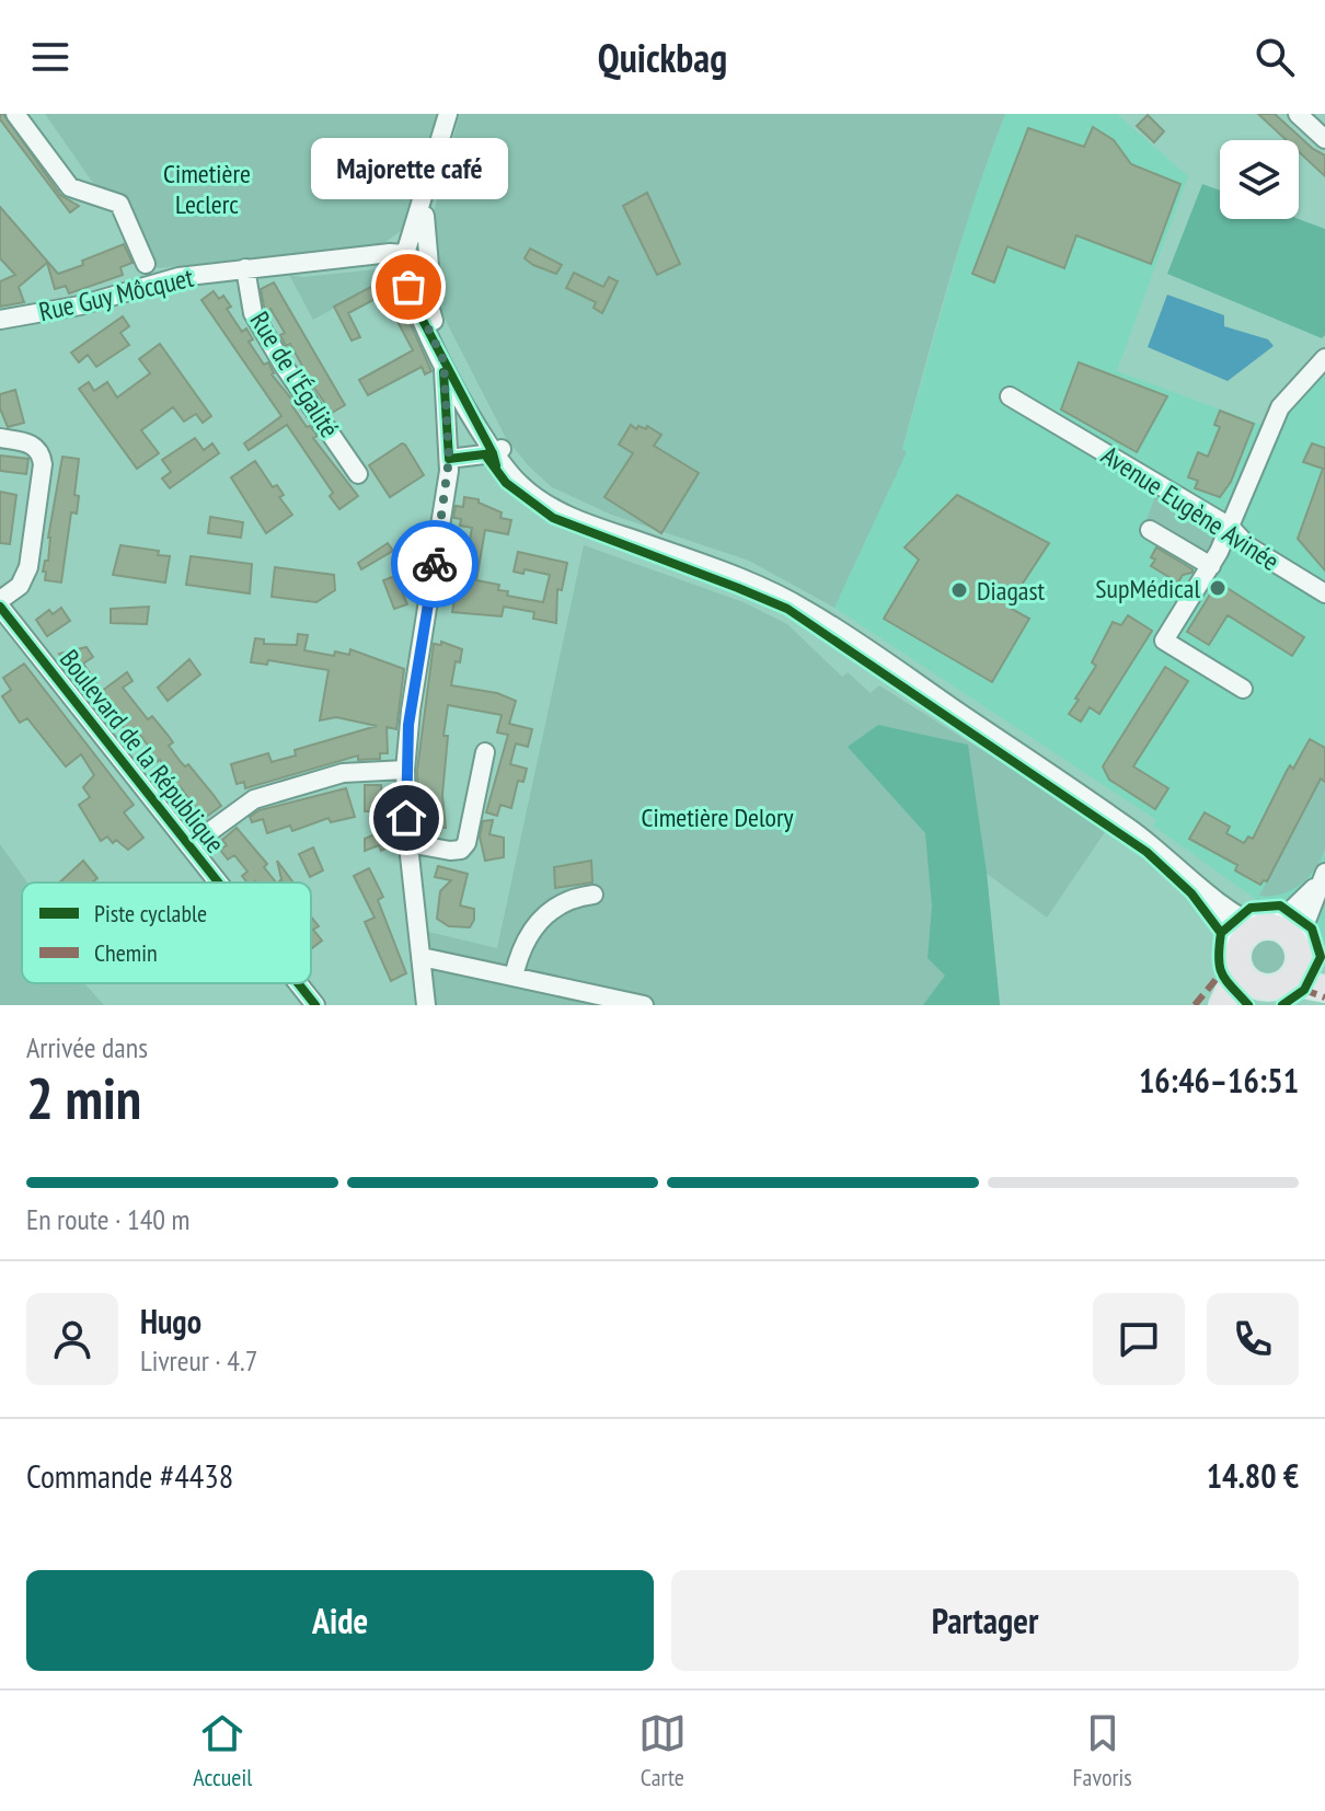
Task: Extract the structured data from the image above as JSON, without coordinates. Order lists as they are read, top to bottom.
{
  "streets": {
    "street": [
      "Rue Guy Môcquet",
      "Rue de l'Égalité",
      "Avenue Eugène Avinée",
      "Boulevard de la République"
    ]
  },
  "crossings": [
    ["Rue Guy Môcquet", "Rue de l'Égalité"]
  ],
  "parks": ["Cimetière Leclerc", "Cimetière Delory"],
  "places": ["Majorette café", "SupMédical", "Diagast"],
  "legend": ["Piste cyclable", "Chemin"],
  "page": {
    "header": "Quickbag",
    "bubble": "Majorette café",
    "heading": ["2 min", "Arrivée dans", "16:46–16:51"],
    "panel": [
      "Hugo",
      "Livreur · 4.7",
      "Commande #4438",
      "14.80 €"
    ],
    "bar": "En route · 140 m",
    "buttons": ["Aide", "Partager"],
    "tabs": ["Accueil", "Carte", "Favoris"]
  }
}
